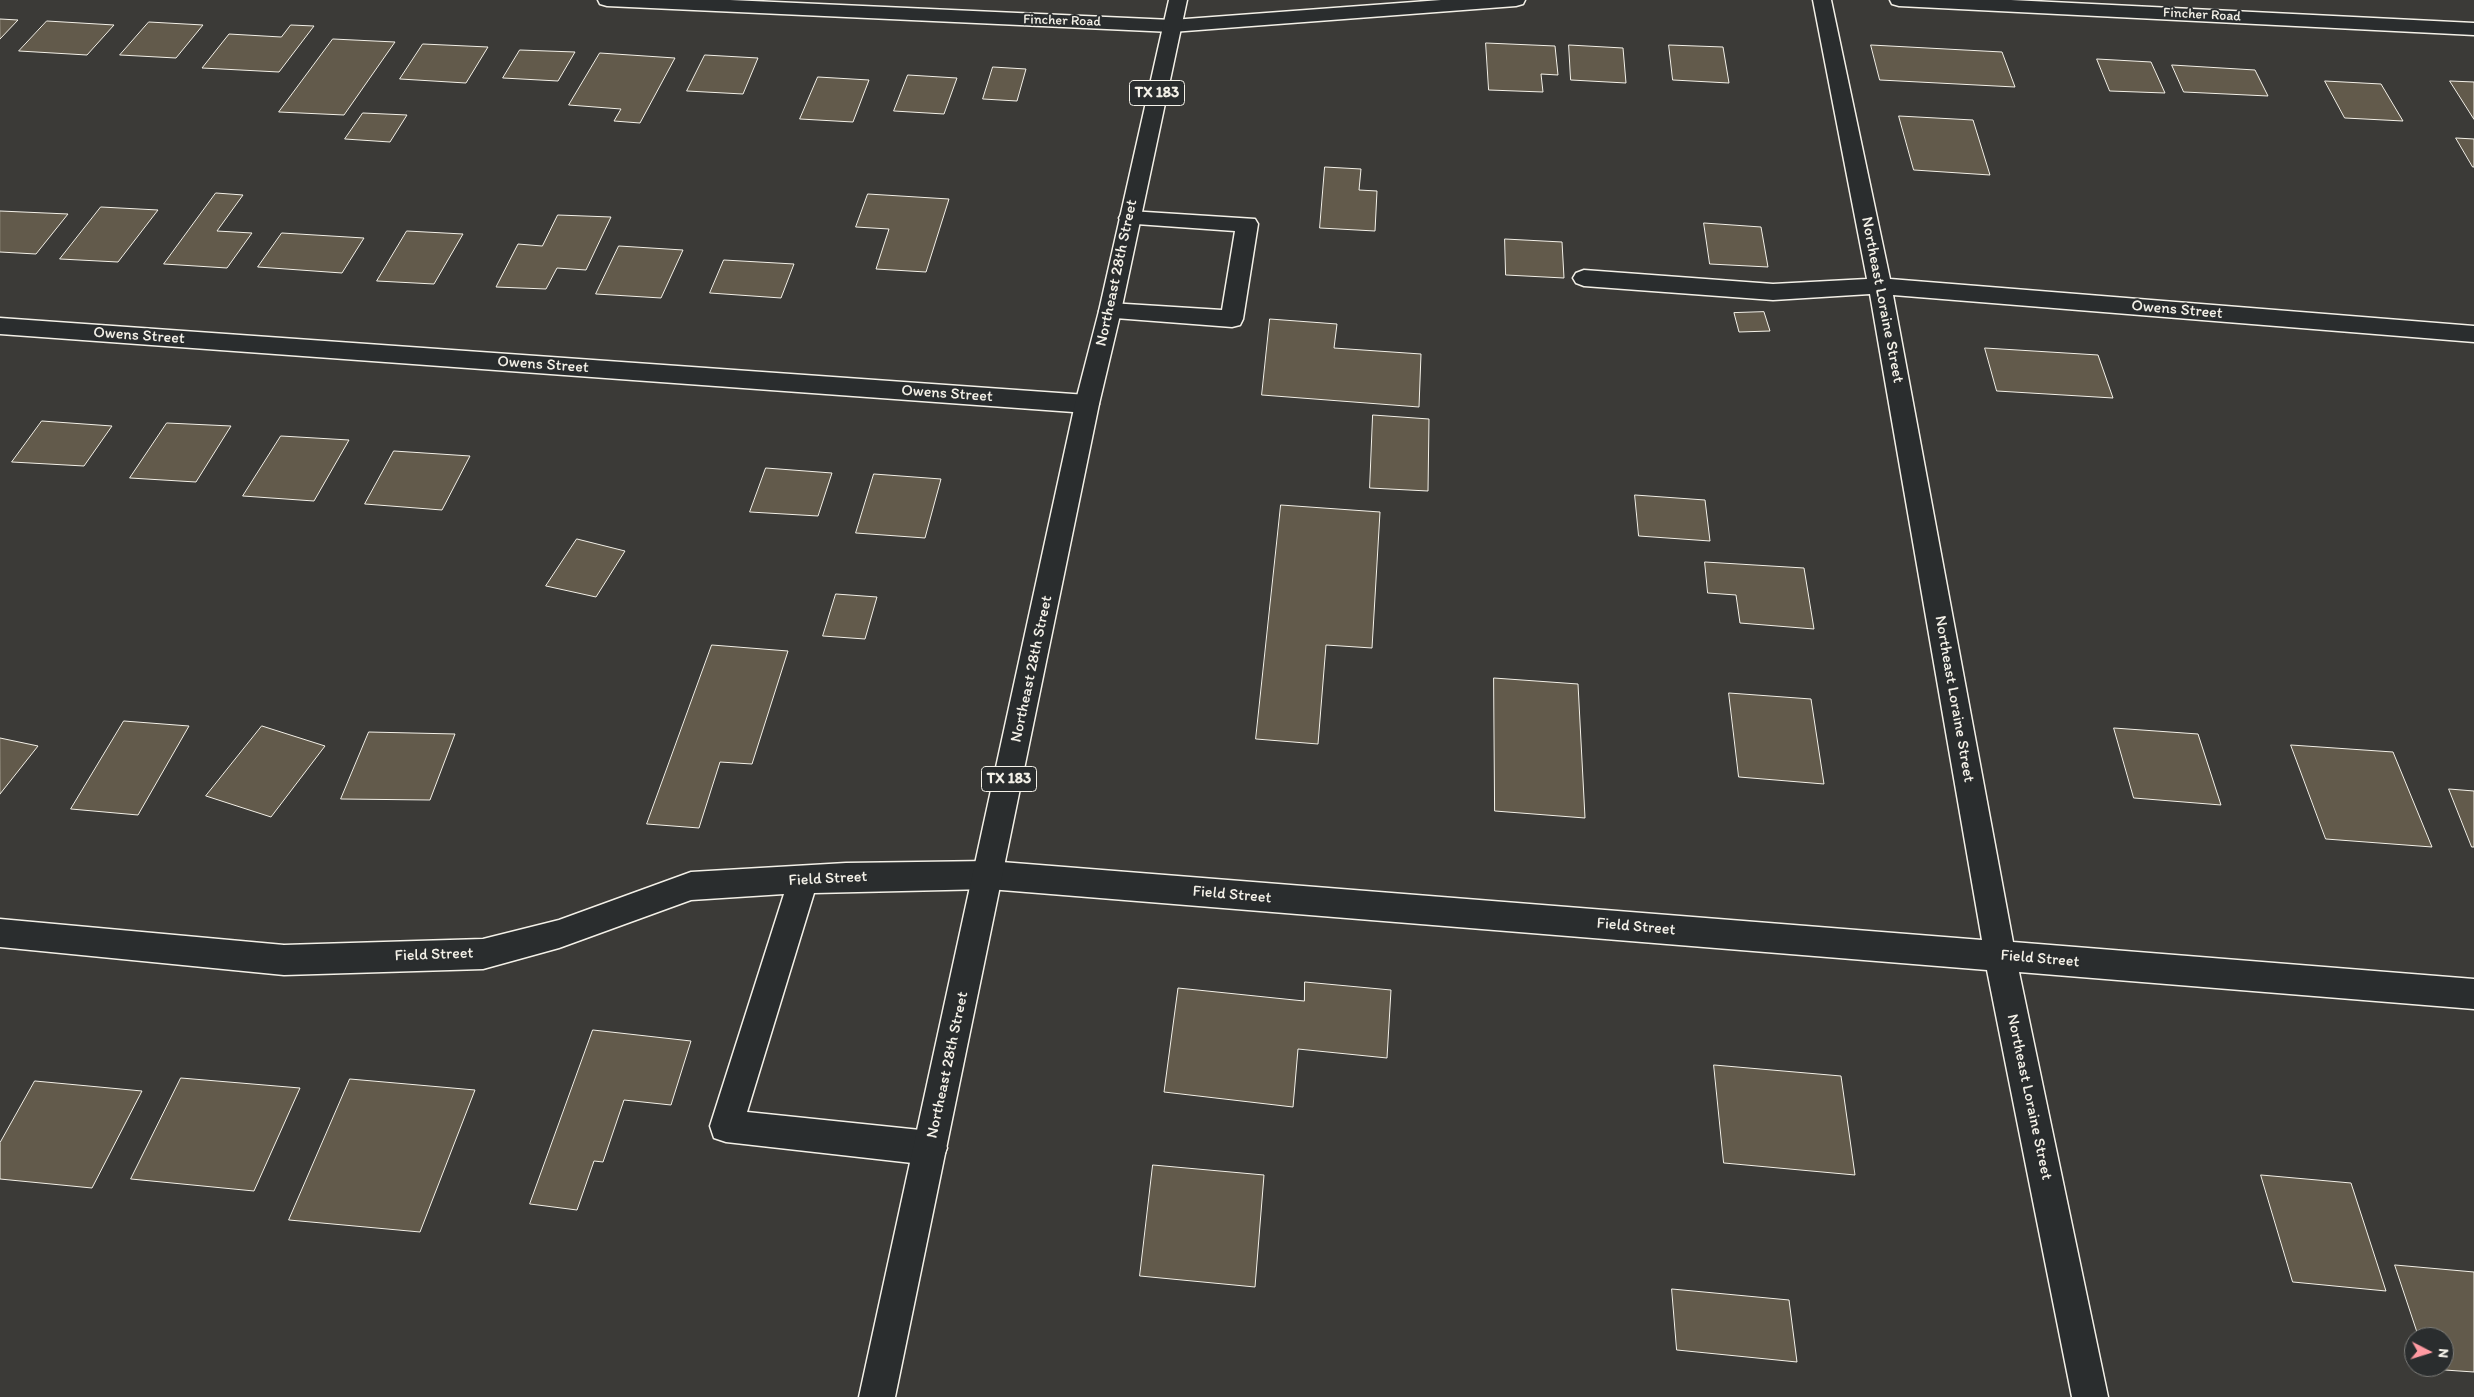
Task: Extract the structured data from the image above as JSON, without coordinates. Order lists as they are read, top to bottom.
{
  "streets": {
    "street": [
      "Fincher Road",
      "TX 183",
      "Northeast 28th Street",
      "Northeast Loraine Street",
      "Owens Street",
      "Field Street"
    ]
  },
  "crossings": [
    ["Fincher Road", "Northeast 28th Street"],
    ["Northeast 28th Street", "Owens Street"],
    ["Northeast 28th Street", "Field Street"],
    ["Northeast Loraine Street", "Owens Street"],
    ["Northeast Loraine Street", "Field Street"]
  ],
  "north": "right"
}
